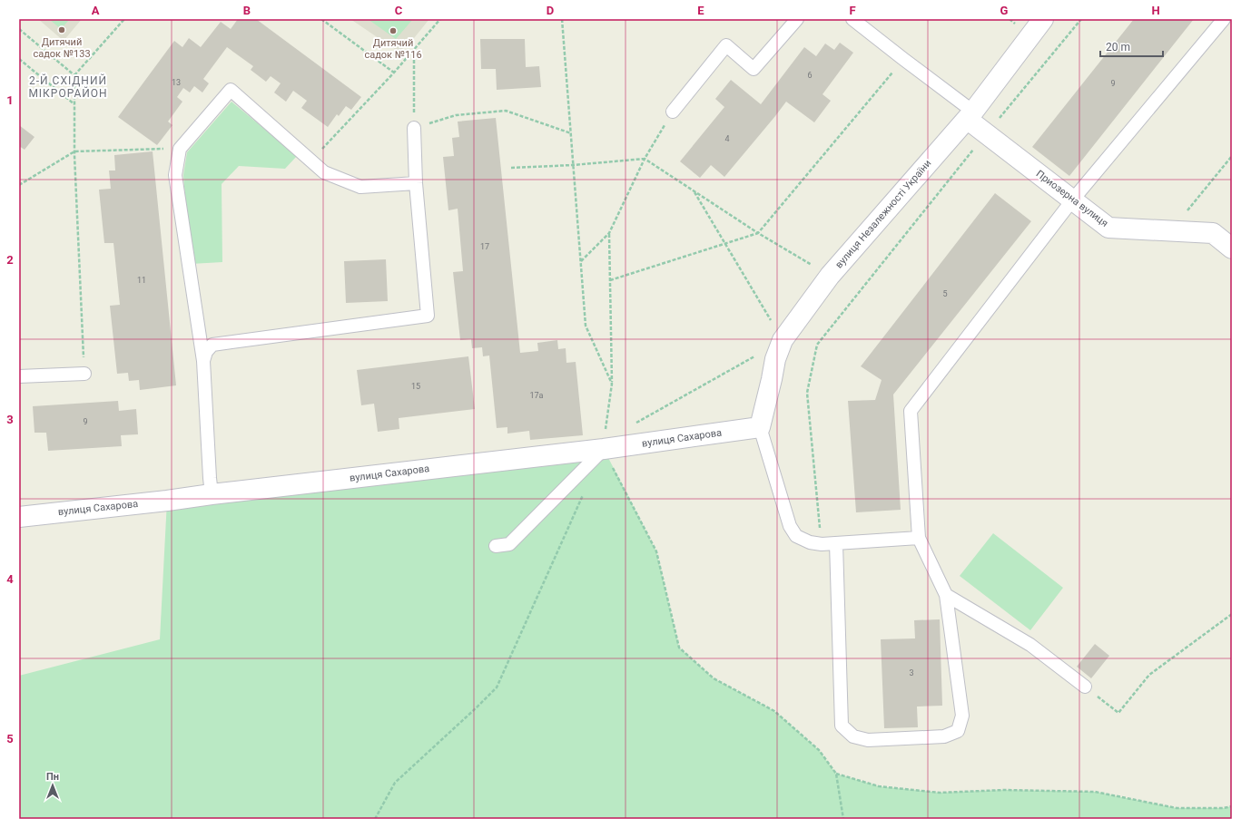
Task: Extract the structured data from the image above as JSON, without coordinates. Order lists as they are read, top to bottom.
{
  "streets": {
    "street": ["Приозерна вулиця", "вулиця Незалежності України", "вулиця Сахарова"]
  },
  "crossings": [
    ["Приозерна вулиця", "вулиця Незалежності України"],
    ["вулиця Незалежності України", "вулиця Сахарова"]
  ],
  "districts": ["2-Й СХІДНИЙ МІКРОРАЙОН"],
  "places": ["Дитячий садок №133", "Дитячий садок №116"],
  "house_numbers": [
    "6",
    "13",
    "9",
    "4",
    "17",
    "11",
    "5",
    "15",
    "17а",
    "9",
    "3"
  ],
  "scale_bar": "20 m",
  "north": "top",
  "grid": {
    "columns": [
      "A",
      "B",
      "C",
      "D",
      "E",
      "F",
      "G",
      "H"
    ],
    "rows": [
      "1",
      "2",
      "3",
      "4",
      "5"
    ]
  }
}
